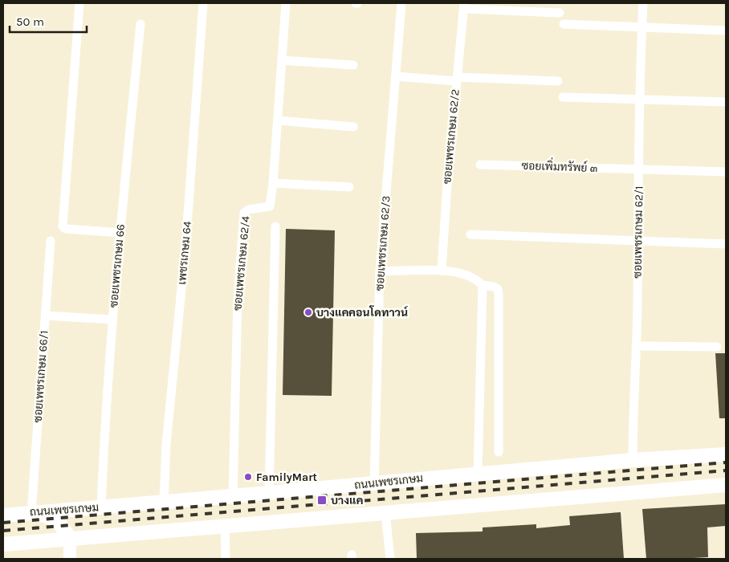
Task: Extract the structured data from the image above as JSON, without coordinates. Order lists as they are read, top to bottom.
{
  "streets": {
    "main road": ["ถนนเพชรเกษม"],
    "street": [
      "ซอยเพชรเกษม 62/2",
      "ซอยเพิ่มทรัพย์ ๓",
      "ซอยเพชรเกษม 62/1",
      "ซอยเพชรเกษม 62/3",
      "เพชรเกษม 64",
      "ซอยเพชรเกษม 62/4",
      "ซอยเพชรเกษม 66",
      "ซอยเพชรเกษม 66/1"
    ]
  },
  "crossings": [
    ["ซอยเพิ่มทรัพย์ ๓", "ซอยเพชรเกษม 62/1"],
    ["ซอยเพชรเกษม 62/1", "ถนนเพชรเกษม"],
    ["ซอยเพชรเกษม 62/3", "ถนนเพชรเกษม"],
    ["เพชรเกษม 64", "ถนนเพชรเกษม"],
    ["ซอยเพชรเกษม 62/4", "ถนนเพชรเกษม"],
    ["ซอยเพชรเกษม 66", "ถนนเพชรเกษม"],
    ["ซอยเพชรเกษม 66/1", "ถนนเพชรเกษม"]
  ],
  "places": {
    "other": ["บางแคคอนโดทาวน์", "FamilyMart"],
    "transit": ["บางแค"]
  },
  "scale_bar": "50 m"
}
